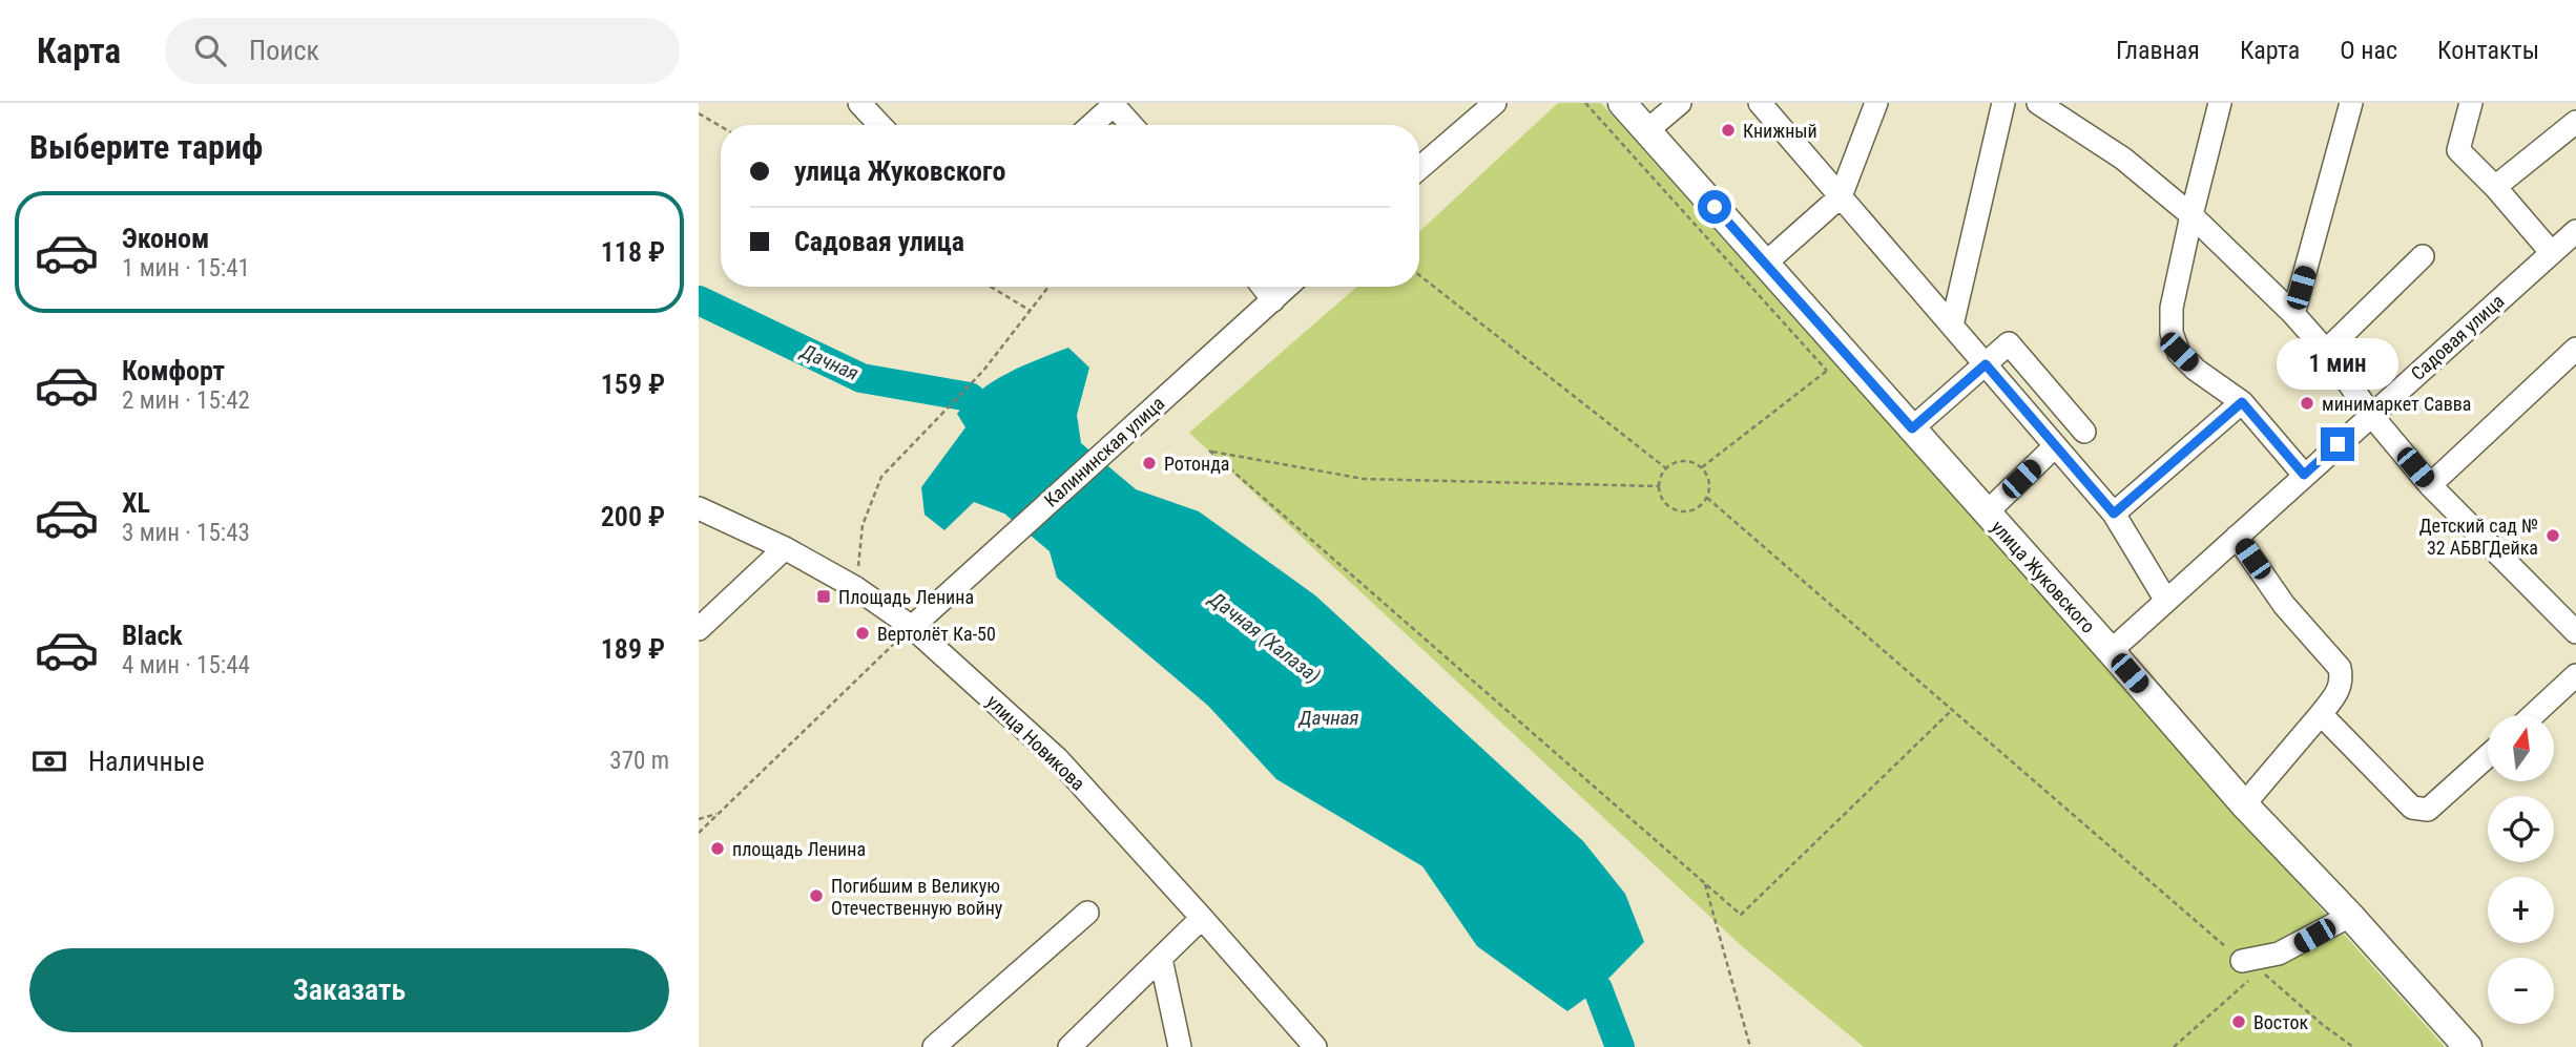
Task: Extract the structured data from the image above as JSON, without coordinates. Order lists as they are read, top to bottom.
{
  "streets": {
    "main road": ["улица Жуковского"],
    "street": ["Садовая улица", "Калининская улица", "улица Новикова"]
  },
  "crossings": [
    ["Садовая улица", "улица Жуковского"],
    ["Калининская улица", "улица Новикова"]
  ],
  "water": ["Дачная", "Дачная (Халаза)"],
  "places": {
    "other": [
      "Книжный",
      "минимаркет Савва",
      "Ротонда",
      "Детский сад № 32 АБВГДейка",
      "Вертолёт Ка-50",
      "площадь Ленина",
      "Погибшим в Великую Отечественную войну",
      "Восток"
    ],
    "transit": ["Площадь Ленина"]
  },
  "north": "top",
  "page": {
    "header": "Карта",
    "search": "Поиск",
    "nav": [
      "Главная",
      "Карта",
      "О нас",
      "Контакты"
    ],
    "heading": "Выберите тариф",
    "banner": ["улица Жуковского", "Садовая улица"],
    "list": [
      {
        "name": "Эконом",
        "note": "1 мин · 15:41",
        "value": "118 ₽"
      },
      {
        "name": "Комфорт",
        "note": "2 мин · 15:42",
        "value": "159 ₽"
      },
      {
        "name": "XL",
        "note": "3 мин · 15:43",
        "value": "200 ₽"
      },
      {
        "name": "Black",
        "note": "4 мин · 15:44",
        "value": "189 ₽"
      }
    ],
    "bubble": "1 мин",
    "map_buttons": ["+", "−"],
    "pay": ["Наличные", "370 m"],
    "buttons": "Заказать"
  }
}
